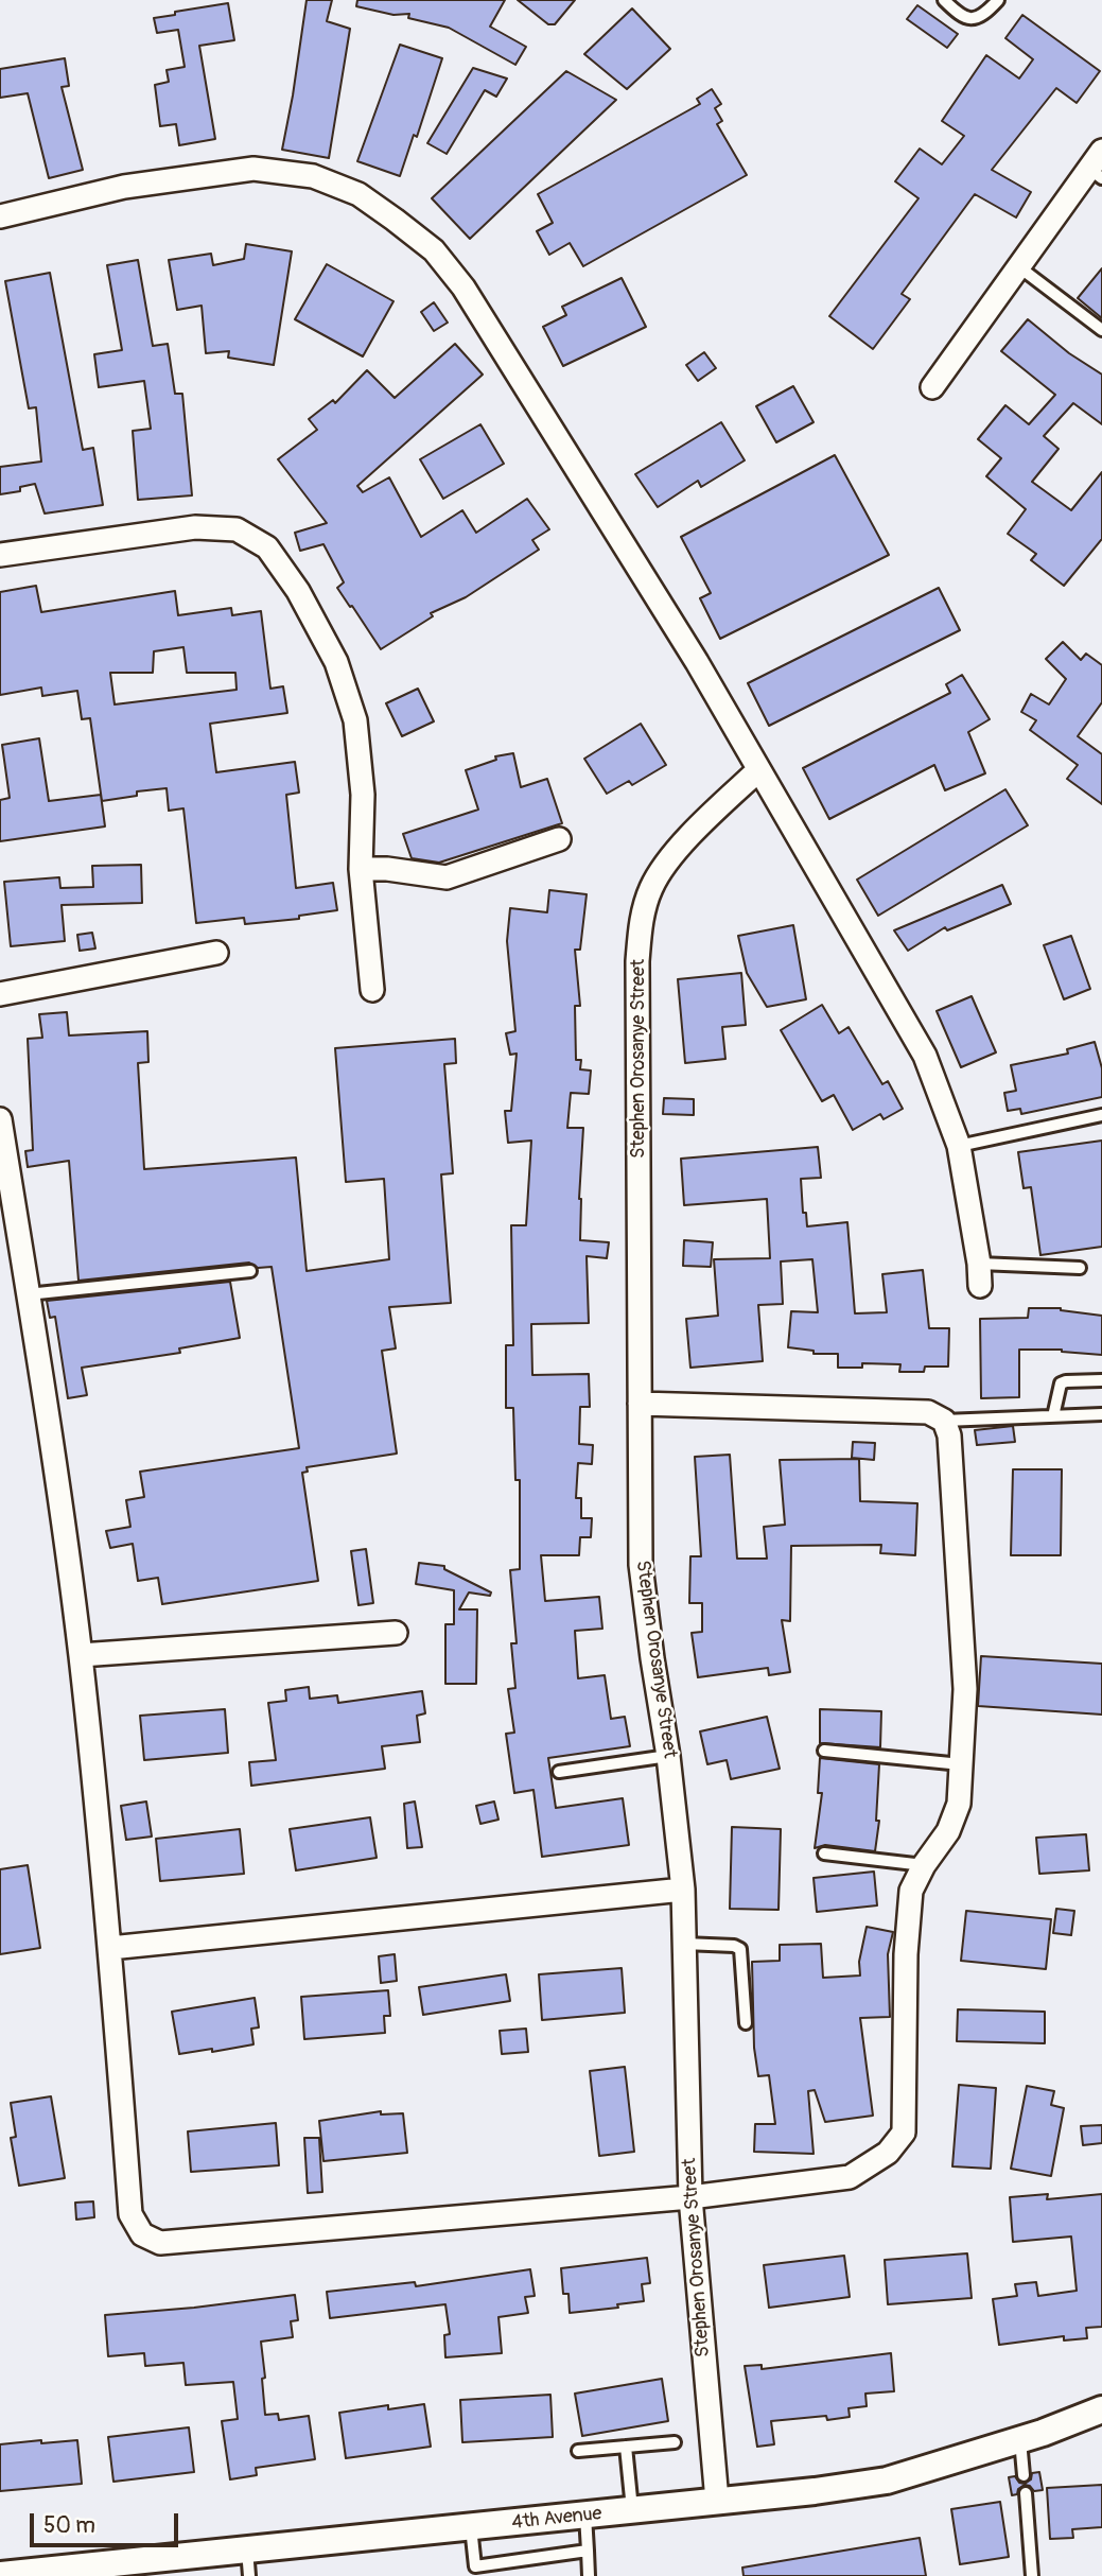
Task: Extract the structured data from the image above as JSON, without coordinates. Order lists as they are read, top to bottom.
{
  "streets": {
    "street": ["Stephen Orosanye Street", "4th Avenue"]
  },
  "crossings": [
    ["Stephen Orosanye Street", "4th Avenue"]
  ],
  "scale_bar": "50 m"
}
